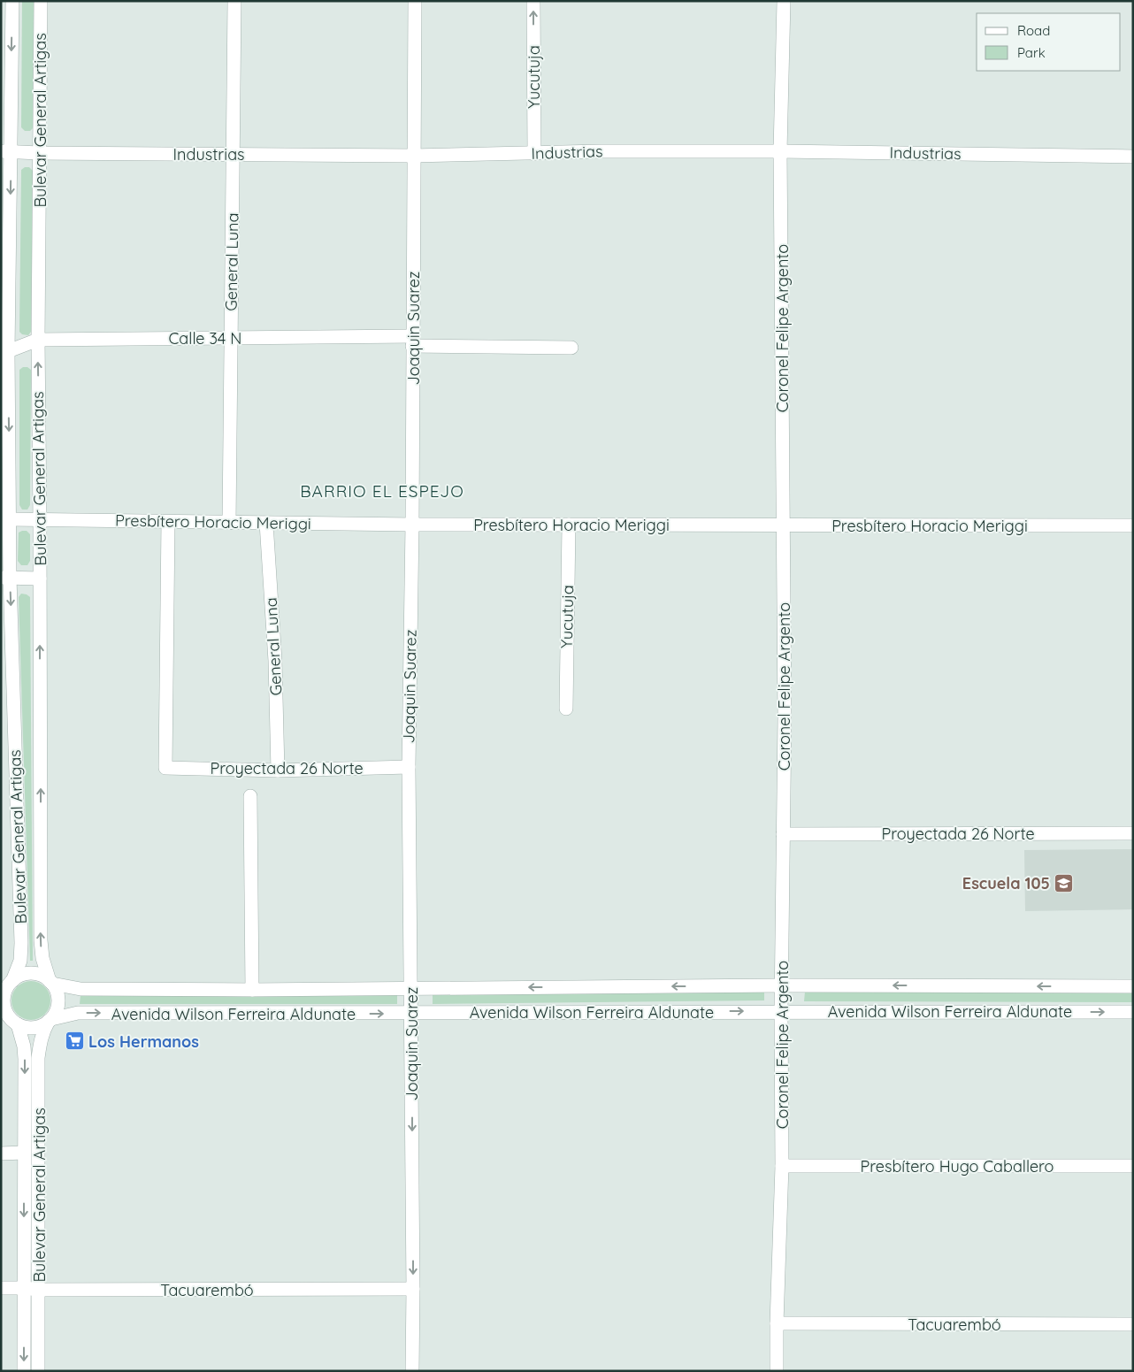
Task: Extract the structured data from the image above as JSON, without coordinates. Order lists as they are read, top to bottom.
{
  "streets": {
    "street": [
      "Yucutuja",
      "Bulevar General Artigas",
      "Industrias",
      "General Luna",
      "Joaquin Suarez",
      "Coronel Felipe Argento",
      "Calle 34 N",
      "Presbítero Horacio Meriggi",
      "Proyectada 26 Norte",
      "Avenida Wilson Ferreira Aldunate",
      "Presbítero Hugo Caballero",
      "Tacuarembó"
    ]
  },
  "crossings": [
    ["Yucutuja", "Industrias"],
    ["Yucutuja", "Presbítero Horacio Meriggi"],
    ["Bulevar General Artigas", "Industrias"],
    ["Bulevar General Artigas", "Calle 34 N"],
    ["Bulevar General Artigas", "Presbítero Horacio Meriggi"],
    ["Bulevar General Artigas", "Avenida Wilson Ferreira Aldunate"],
    ["Bulevar General Artigas", "Tacuarembó"],
    ["Industrias", "General Luna"],
    ["Industrias", "Joaquin Suarez"],
    ["Industrias", "Coronel Felipe Argento"],
    ["General Luna", "Calle 34 N"],
    ["General Luna", "Presbítero Horacio Meriggi"],
    ["General Luna", "Proyectada 26 Norte"],
    ["Joaquin Suarez", "Calle 34 N"],
    ["Joaquin Suarez", "Presbítero Horacio Meriggi"],
    ["Joaquin Suarez", "Proyectada 26 Norte"],
    ["Joaquin Suarez", "Avenida Wilson Ferreira Aldunate"],
    ["Joaquin Suarez", "Tacuarembó"],
    ["Coronel Felipe Argento", "Presbítero Horacio Meriggi"],
    ["Coronel Felipe Argento", "Proyectada 26 Norte"],
    ["Coronel Felipe Argento", "Avenida Wilson Ferreira Aldunate"],
    ["Coronel Felipe Argento", "Presbítero Hugo Caballero"],
    ["Coronel Felipe Argento", "Tacuarembó"],
    ["Presbítero Horacio Meriggi", "Proyectada 26 Norte"]
  ],
  "one_way": ["Yucutuja"],
  "districts": ["BARRIO EL ESPEJO"],
  "places": {
    "school or university": ["Escuela 105"],
    "supermarket": ["Los Hermanos"]
  },
  "legend": ["Road", "Park"]
}
